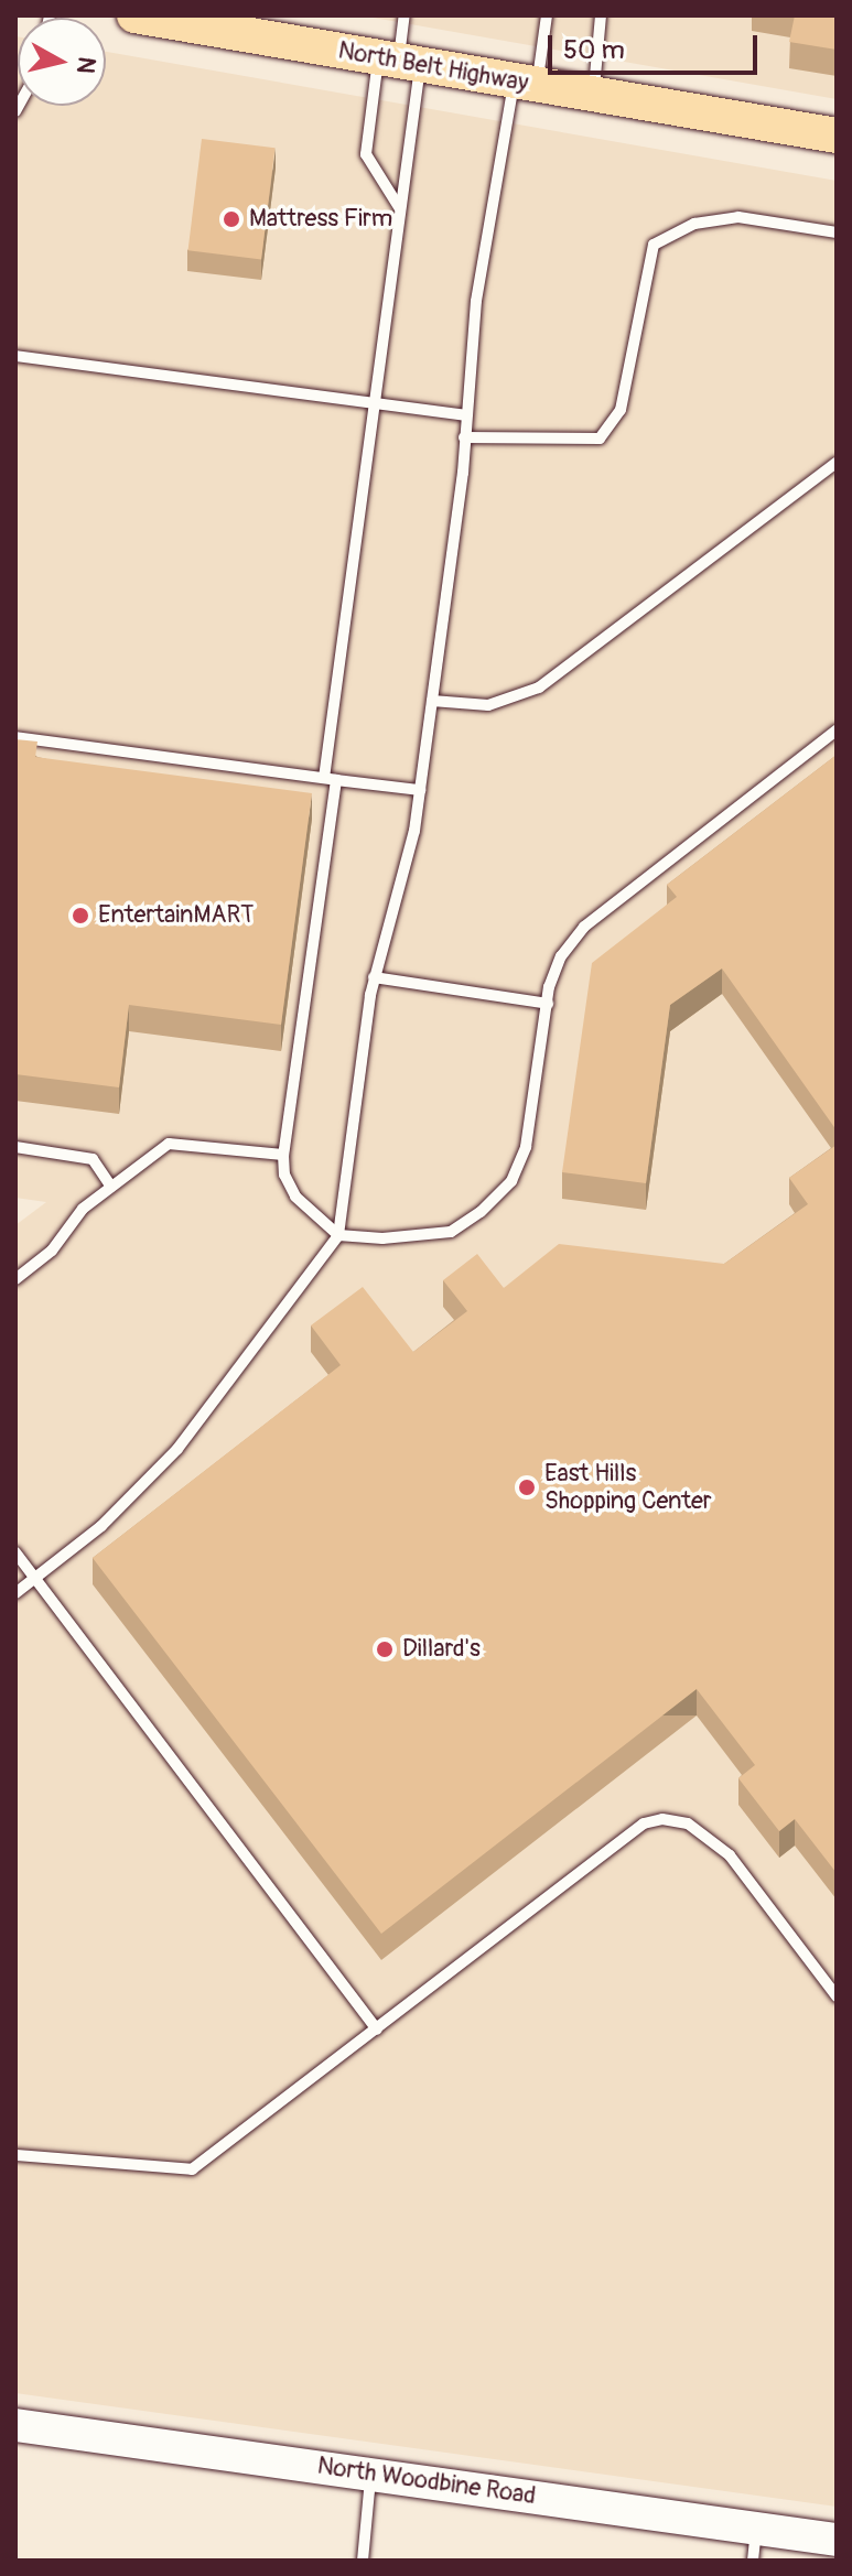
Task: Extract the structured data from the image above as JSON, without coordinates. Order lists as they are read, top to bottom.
{
  "streets": {
    "main road": ["North Belt Highway", "North Woodbine Road"]
  },
  "places": [
    "Mattress Firm",
    "EntertainMART",
    "East Hills Shopping Center",
    "Dillard's"
  ],
  "scale_bar": "50 m",
  "north": "right"
}
